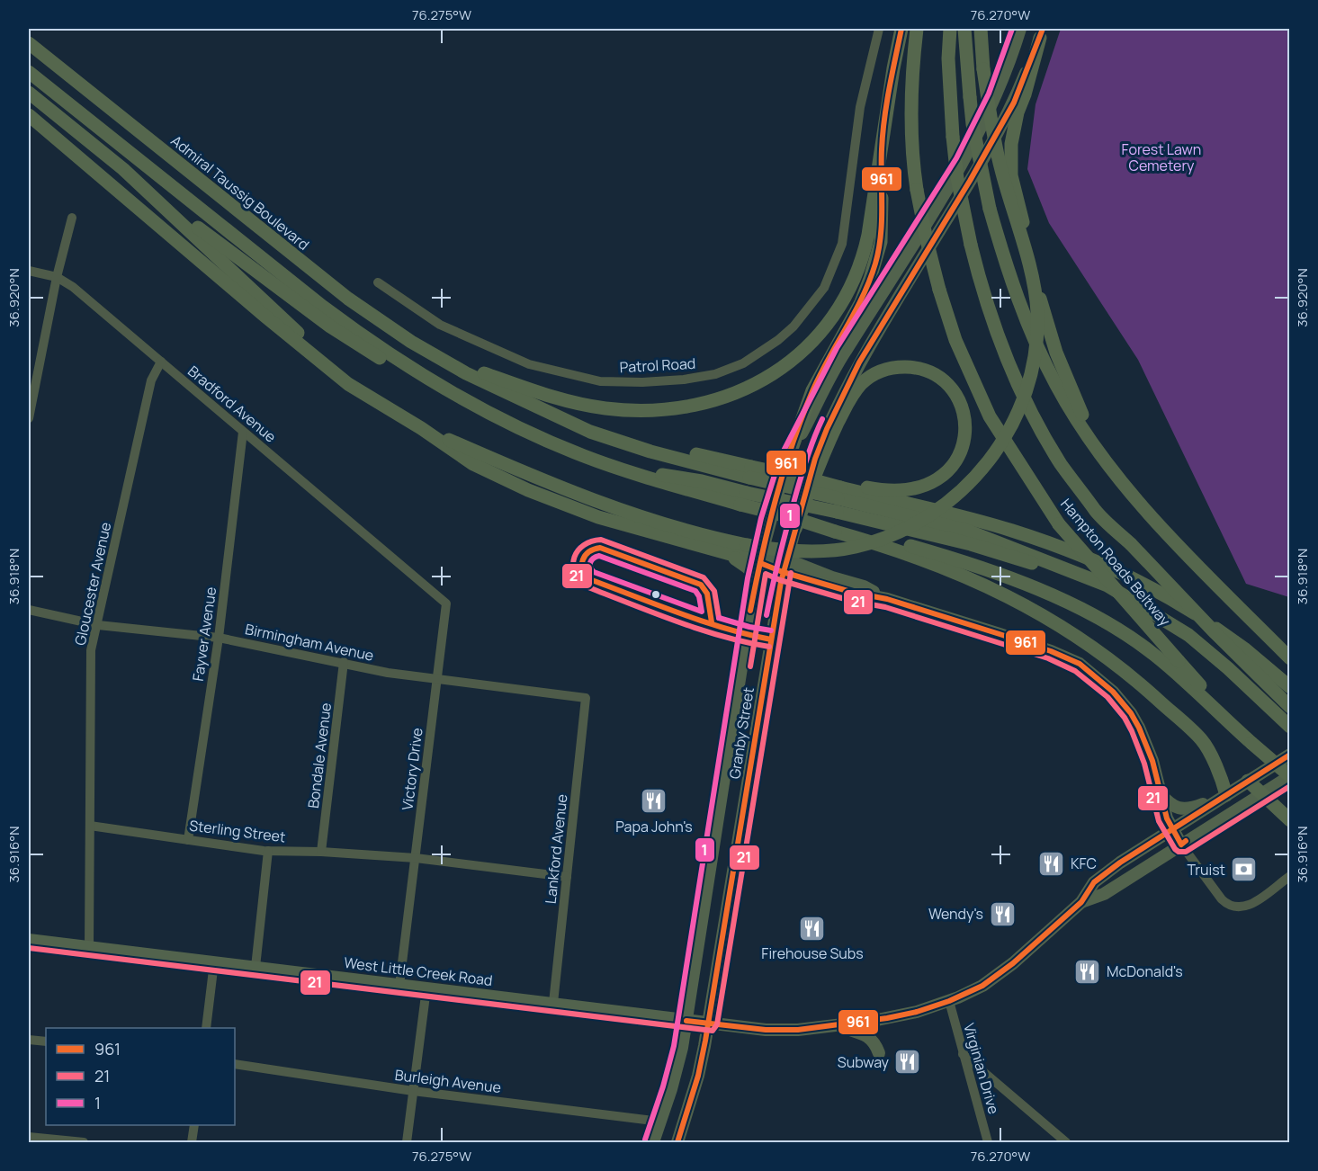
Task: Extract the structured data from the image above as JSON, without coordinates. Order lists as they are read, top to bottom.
{
  "streets": {
    "highway": ["Admiral Taussig Boulevard", "Hampton Roads Beltway"],
    "main road": ["Granby Street", "West Little Creek Road"],
    "street": [
      "Patrol Road",
      "Bradford Avenue",
      "Gloucester Avenue",
      "Fayver Avenue",
      "Birmingham Avenue",
      "Bondale Avenue",
      "Victory Drive",
      "Sterling Street",
      "Lankford Avenue",
      "Virginian Drive",
      "Burleigh Avenue"
    ]
  },
  "crossings": [
    ["Bradford Avenue", "Gloucester Avenue"],
    ["Bradford Avenue", "Fayver Avenue"],
    ["Bradford Avenue", "Victory Drive"],
    ["Gloucester Avenue", "Birmingham Avenue"],
    ["Gloucester Avenue", "Sterling Street"],
    ["Gloucester Avenue", "West Little Creek Road"],
    ["Fayver Avenue", "Birmingham Avenue"],
    ["Fayver Avenue", "Sterling Street"],
    ["Birmingham Avenue", "Bondale Avenue"],
    ["Birmingham Avenue", "Victory Drive"],
    ["Birmingham Avenue", "Lankford Avenue"],
    ["Granby Street", "West Little Creek Road"],
    ["Granby Street", "Burleigh Avenue"],
    ["Bondale Avenue", "Sterling Street"],
    ["Victory Drive", "Sterling Street"],
    ["Victory Drive", "West Little Creek Road"],
    ["Sterling Street", "Lankford Avenue"],
    ["Lankford Avenue", "West Little Creek Road"],
    ["West Little Creek Road", "Virginian Drive"]
  ],
  "parks": ["Forest Lawn Cemetery"],
  "places": {
    "restaurant": [
      "Papa John's",
      "KFC",
      "Wendy's",
      "Firehouse Subs",
      "McDonald's",
      "Subway"
    ],
    "bank": ["Truist"]
  },
  "lines": ["transit line 961", "transit line 1", "transit line 21"],
  "legend": ["961", "21", "1"],
  "coordinates": [
    "76.275°W",
    "76.270°W",
    "36.920°N",
    "36.918°N",
    "36.916°N"
  ]
}
